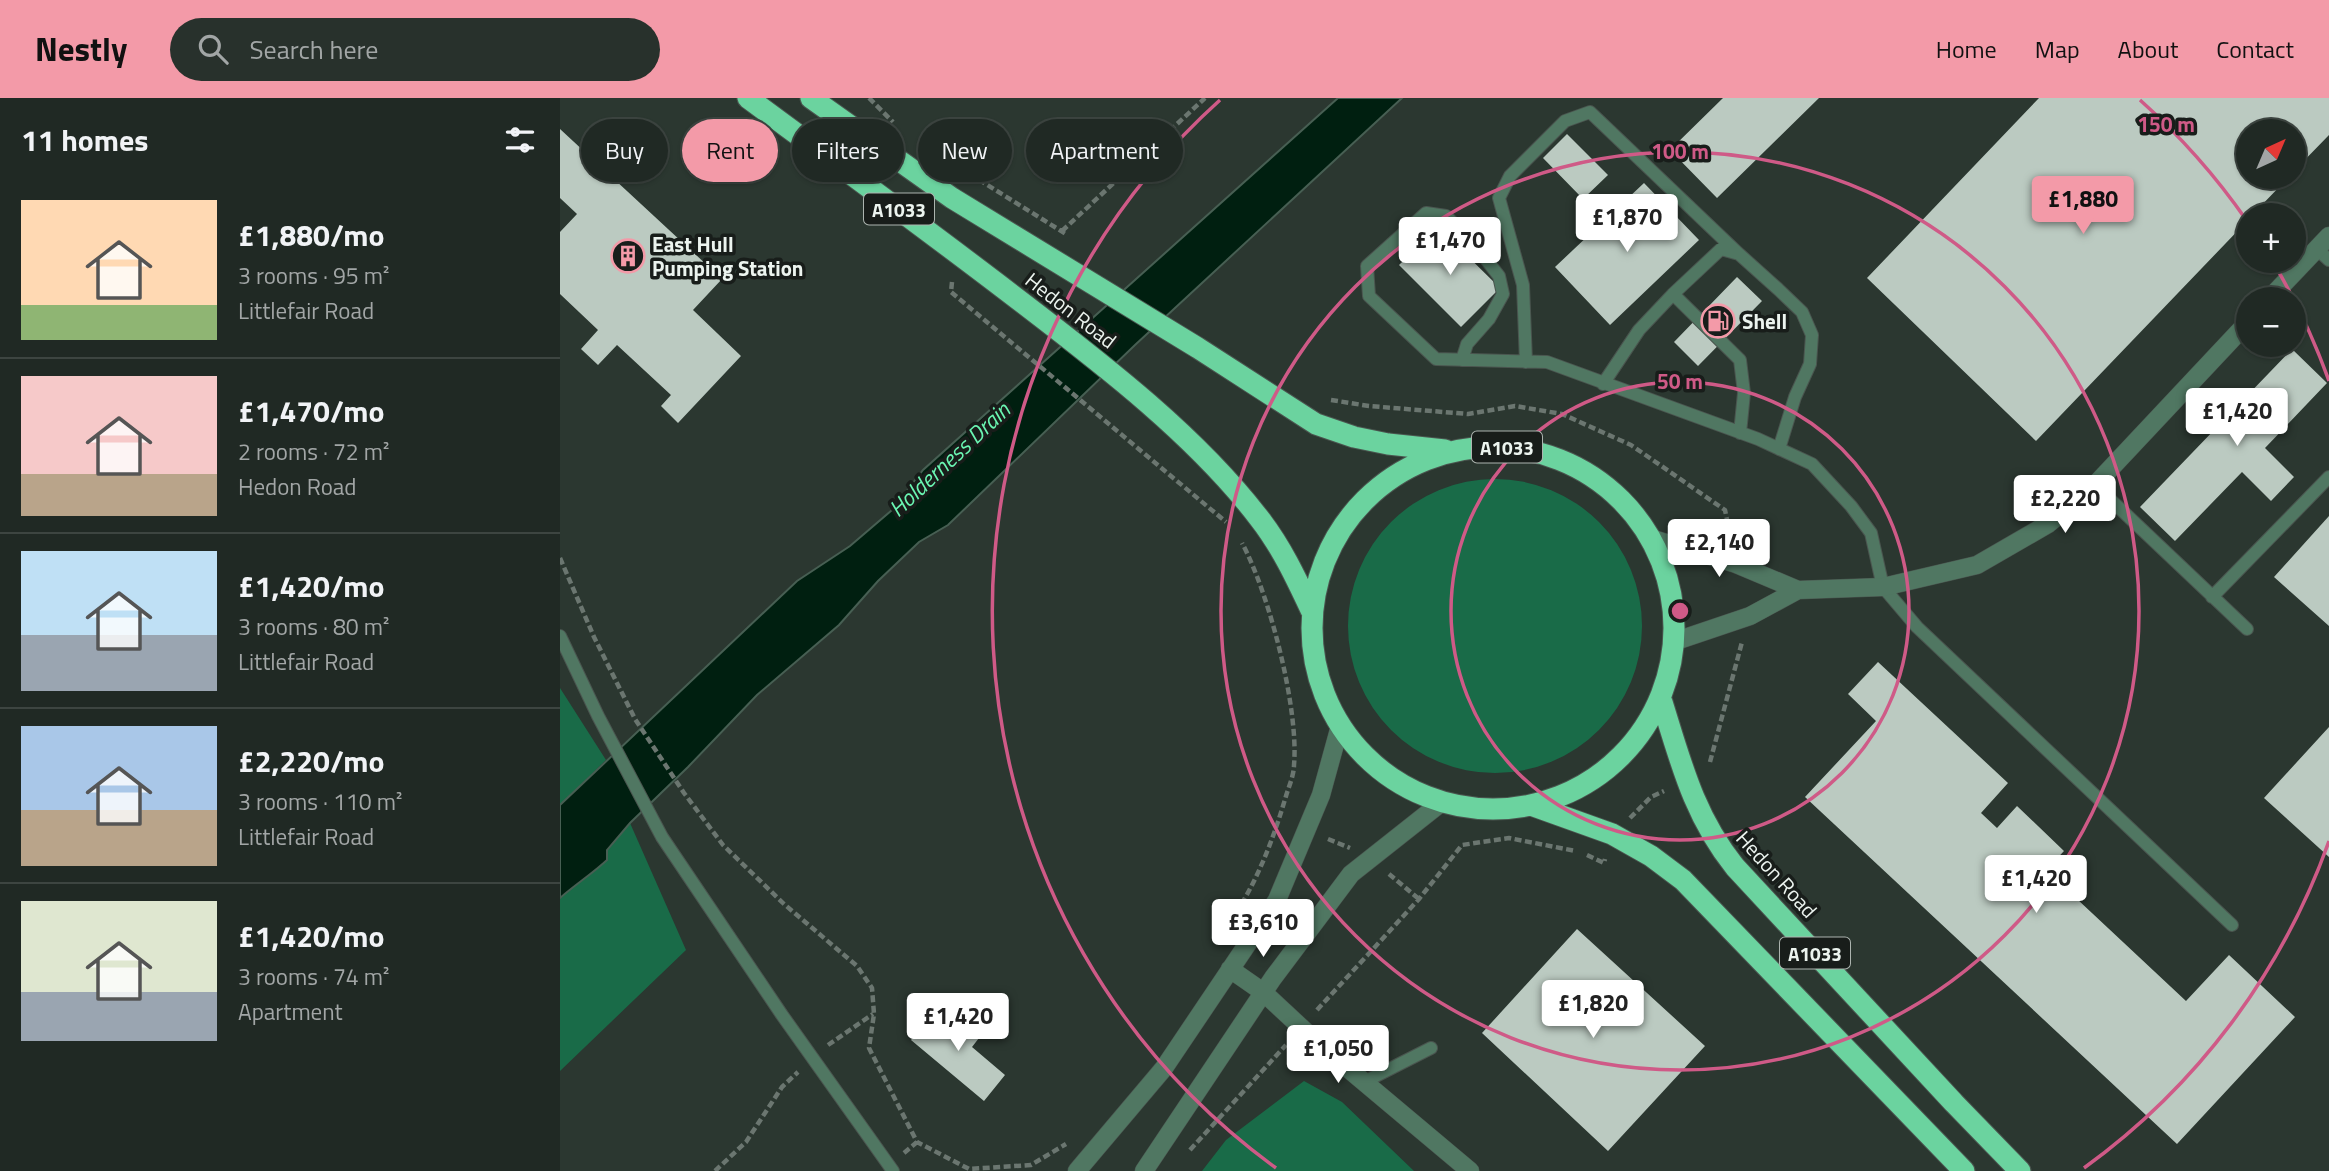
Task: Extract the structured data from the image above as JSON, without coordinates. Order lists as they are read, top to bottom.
{
  "streets": {
    "highway": ["A1033", "Hedon Road"]
  },
  "crossings": [
    ["A1033", "Hedon Road"]
  ],
  "water": ["Holderness Drain"],
  "places": {
    "building": ["East Hull Pumping Station"],
    "fuel station": ["Shell"]
  },
  "north": "top right",
  "page": {
    "header": "Nestly",
    "search": "Search here",
    "nav": [
      "Home",
      "Map",
      "About",
      "Contact"
    ],
    "heading": "11 homes",
    "map_buttons": ["+", "−"],
    "chip": [
      "Buy",
      "Rent",
      "Filters",
      "New",
      "Apartment"
    ],
    "price": [
      "£1,880",
      "£1,870",
      "£1,470",
      "£1,420",
      "£2,220",
      "£2,140",
      "£1,420",
      "£3,610",
      "£1,820",
      "£1,420",
      "£1,050"
    ],
    "list": [
      {
        "name": "£1,880/mo",
        "note": "3 rooms · 95 m² · Littlefair Road"
      },
      {
        "name": "£1,470/mo",
        "note": "2 rooms · 72 m² · Hedon Road"
      },
      {
        "name": "£1,420/mo",
        "note": "3 rooms · 80 m² · Littlefair Road"
      },
      {
        "name": "£2,220/mo",
        "note": "3 rooms · 110 m² · Littlefair Road"
      },
      {
        "name": "£1,420/mo",
        "note": "3 rooms · 74 m² · Apartment"
      }
    ]
  },
  "rings": ["150 m", "100 m", "50 m"]
}
